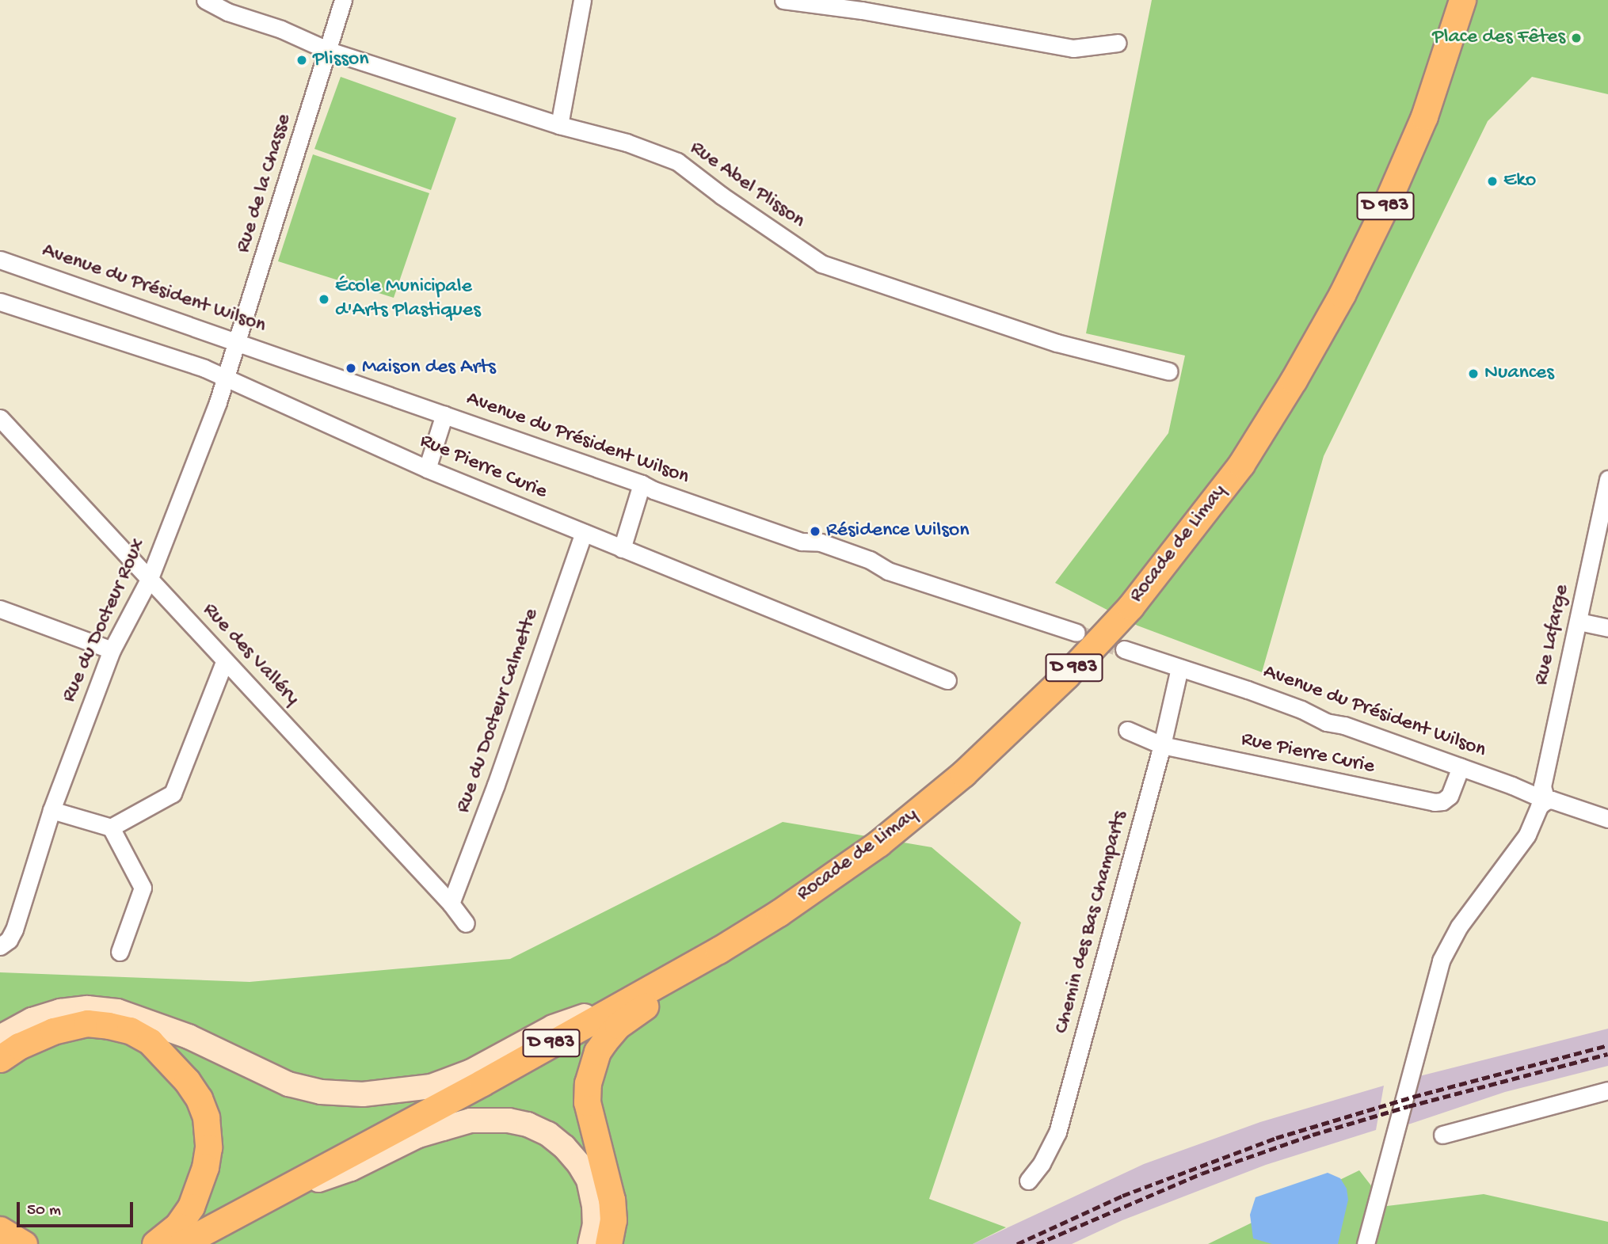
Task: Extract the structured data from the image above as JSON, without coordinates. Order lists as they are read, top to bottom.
{
  "streets": {
    "main road": ["D 983", "Rocade de Limay"],
    "street": [
      "Rue de la Chasse",
      "Rue Abel Plisson",
      "Avenue du Président Wilson",
      "Rue Pierre Curie",
      "Rue du Docteur Roux",
      "Rue Lafarge",
      "Rue des Valléry",
      "Rue du Docteur Calmette",
      "Chemin des Bas Champarts"
    ]
  },
  "crossings": [
    ["Rue de la Chasse", "Rue Abel Plisson"],
    ["Rue de la Chasse", "Avenue du Président Wilson"],
    ["Rue de la Chasse", "Rue Pierre Curie"],
    ["Rue de la Chasse", "Rue du Docteur Roux"],
    ["D 983", "Rocade de Limay"],
    ["Avenue du Président Wilson", "Rue Pierre Curie"],
    ["Avenue du Président Wilson", "Rue Lafarge"],
    ["Avenue du Président Wilson", "Chemin des Bas Champarts"],
    ["Rue Pierre Curie", "Rue du Docteur Roux"],
    ["Rue Pierre Curie", "Rue du Docteur Calmette"],
    ["Rue Pierre Curie", "Chemin des Bas Champarts"],
    ["Rue du Docteur Roux", "Rue des Valléry"],
    ["Rue des Valléry", "Rue du Docteur Calmette"]
  ],
  "places": [
    "Place des Fêtes",
    "Plisson",
    "Eko",
    "École Municipale d'Arts Plastiques",
    "Maison des Arts",
    "Nuances",
    "Résidence Wilson"
  ],
  "scale_bar": "50 m"
}
